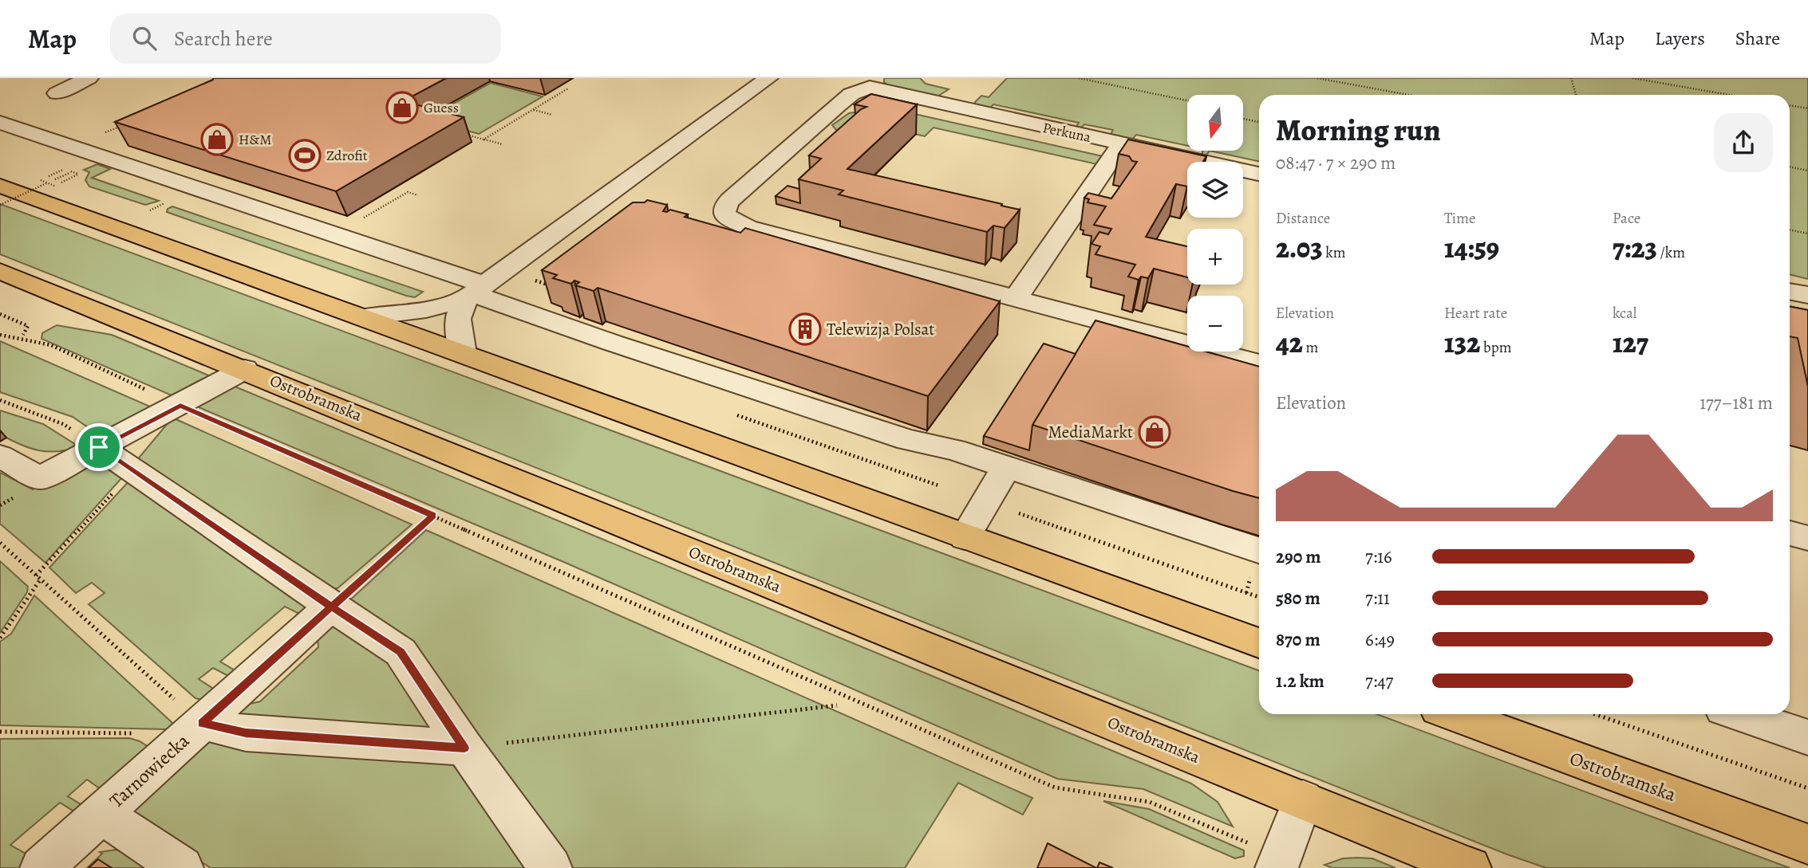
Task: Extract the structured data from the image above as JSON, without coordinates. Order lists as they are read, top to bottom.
{
  "streets": {
    "main road": ["Ostrobramska"],
    "street": ["Perkuna", "Tarnowiecka"]
  },
  "places": {
    "shop": ["Guess", "H&M", "MediaMarkt"],
    "sports": ["Zdrofit"],
    "building": ["Telewizja Polsat"]
  },
  "north": "bottom",
  "page": {
    "header": "Map",
    "search": "Search here",
    "nav": ["Map", "Layers", "Share"],
    "map_buttons": ["+", "−"],
    "heading": ["Morning run", "08:47 · 7 × 290 m"],
    "stats": [
      ["Distance", "2.03 km"],
      ["Time", "14:59"],
      ["Pace", "7:23 /km"],
      ["Elevation", "42 m"],
      ["Heart rate", "132 bpm"],
      ["kcal", "127"]
    ],
    "chart": ["Elevation", "177–181 m"],
    "list": [
      {
        "name": "290 m",
        "note": "7:16"
      },
      {
        "name": "580 m",
        "note": "7:11"
      },
      {
        "name": "870 m",
        "note": "6:49"
      },
      {
        "name": "1.2 km",
        "note": "7:47"
      }
    ]
  }
}
